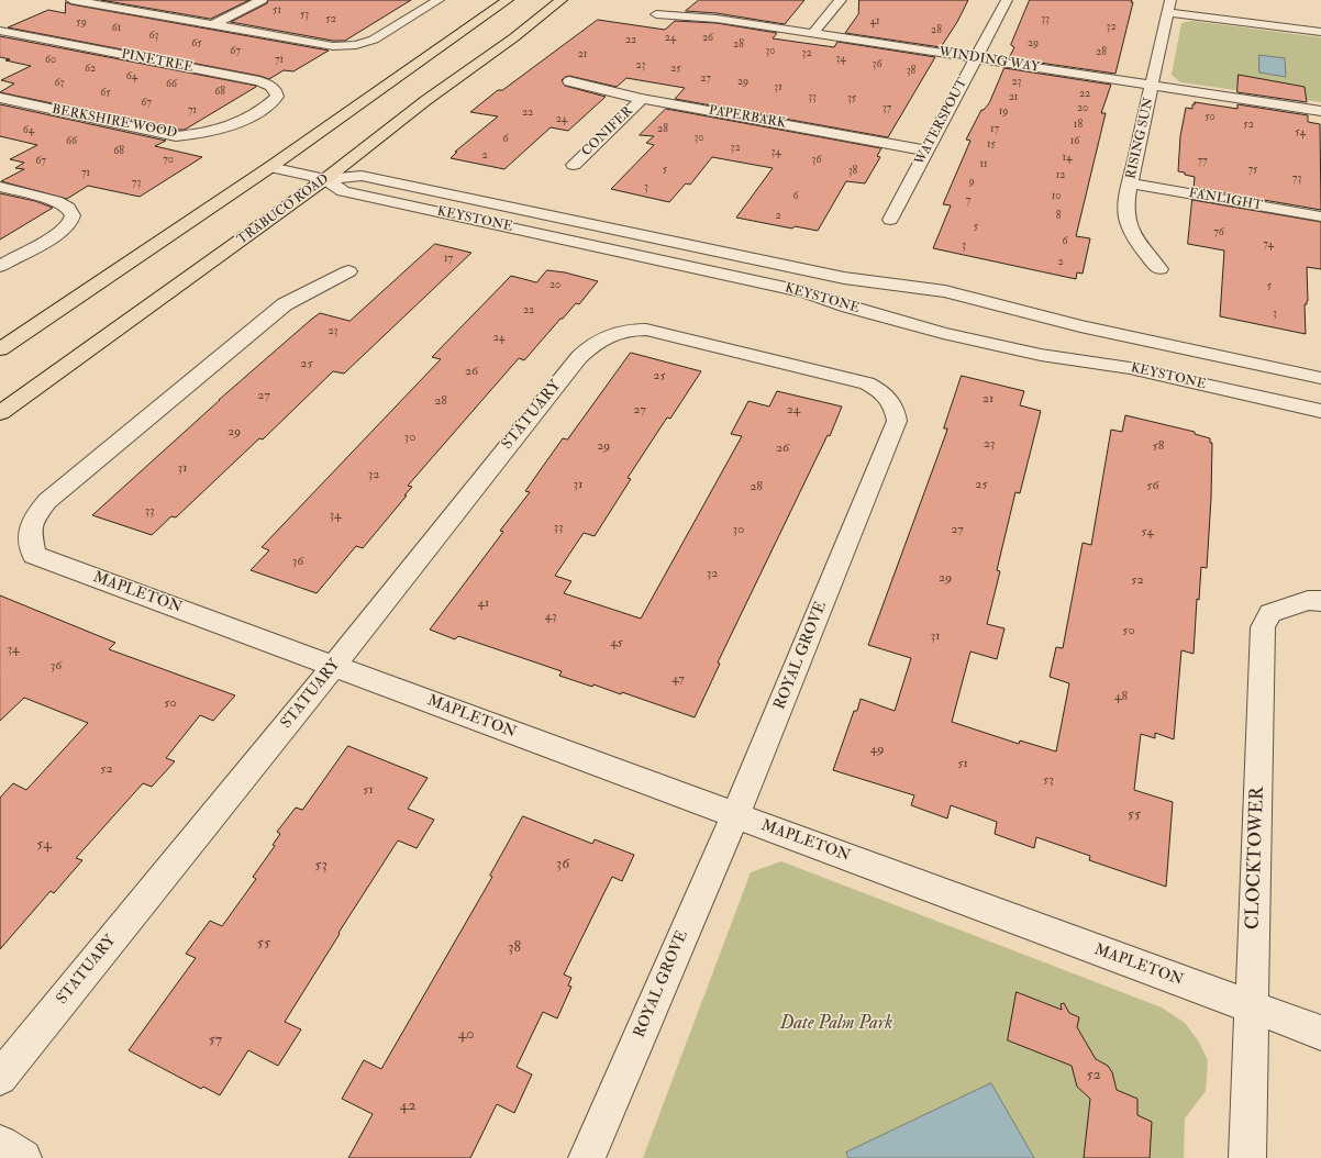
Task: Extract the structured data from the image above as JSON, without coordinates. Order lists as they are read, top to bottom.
{
  "streets": {
    "main road": ["TRABUCO ROAD"],
    "street": [
      "WINDING WAY",
      "PINETREE",
      "PAPERBARK",
      "BERKSHIRE WOOD",
      "WATERSPOUT",
      "CONIFER",
      "RISING SUN",
      "FANLIGHT",
      "KEYSTONE",
      "STATUARY",
      "MAPLETON",
      "ROYAL GROVE",
      "CLOCKTOWER"
    ]
  },
  "crossings": [
    ["WINDING WAY", "WATERSPOUT"],
    ["WINDING WAY", "RISING SUN"],
    ["PINETREE", "BERKSHIRE WOOD"],
    ["PAPERBARK", "WATERSPOUT"],
    ["PAPERBARK", "CONIFER"],
    ["RISING SUN", "FANLIGHT"],
    ["TRABUCO ROAD", "KEYSTONE"],
    ["STATUARY", "MAPLETON"],
    ["STATUARY", "ROYAL GROVE"],
    ["MAPLETON", "ROYAL GROVE"],
    ["MAPLETON", "CLOCKTOWER"]
  ],
  "parks": ["Date Palm Park"],
  "house_numbers": [
    "51",
    "53",
    "52",
    "33",
    "41",
    "59",
    "32",
    "61",
    "28",
    "63",
    "24",
    "26",
    "22",
    "65",
    "29",
    "28",
    "67",
    "30",
    "28",
    "32",
    "21",
    "34",
    "60",
    "71",
    "36",
    "23",
    "62",
    "25",
    "38",
    "64",
    "27",
    "29",
    "23",
    "63",
    "66",
    "31",
    "68",
    "65",
    "22",
    "33",
    "21",
    "35",
    "67",
    "37",
    "20",
    "71",
    "19",
    "22",
    "50",
    "24",
    "18",
    "52",
    "28",
    "17",
    "64",
    "54",
    "30",
    "6",
    "66",
    "16",
    "15",
    "32",
    "68",
    "34",
    "2",
    "14",
    "70",
    "36",
    "67",
    "77",
    "11",
    "5",
    "75",
    "38",
    "71",
    "12",
    "73",
    "9",
    "73",
    "3",
    "6",
    "10",
    "7",
    "2",
    "8",
    "5",
    "76",
    "6",
    "74",
    "3",
    "17",
    "2",
    "20",
    "5",
    "22",
    "3",
    "23",
    "24",
    "25",
    "26",
    "25",
    "27",
    "21",
    "28",
    "27",
    "24",
    "29",
    "30",
    "23",
    "29",
    "58",
    "26",
    "31",
    "32",
    "31",
    "25",
    "56",
    "28",
    "33",
    "34",
    "33",
    "30",
    "27",
    "54",
    "36",
    "32",
    "29",
    "52",
    "41",
    "43",
    "50",
    "31",
    "45",
    "34",
    "36",
    "47",
    "48",
    "50",
    "49",
    "51",
    "52",
    "53",
    "51",
    "55",
    "54",
    "36",
    "53",
    "55",
    "38",
    "40",
    "57",
    "52",
    "42"
  ]
}
